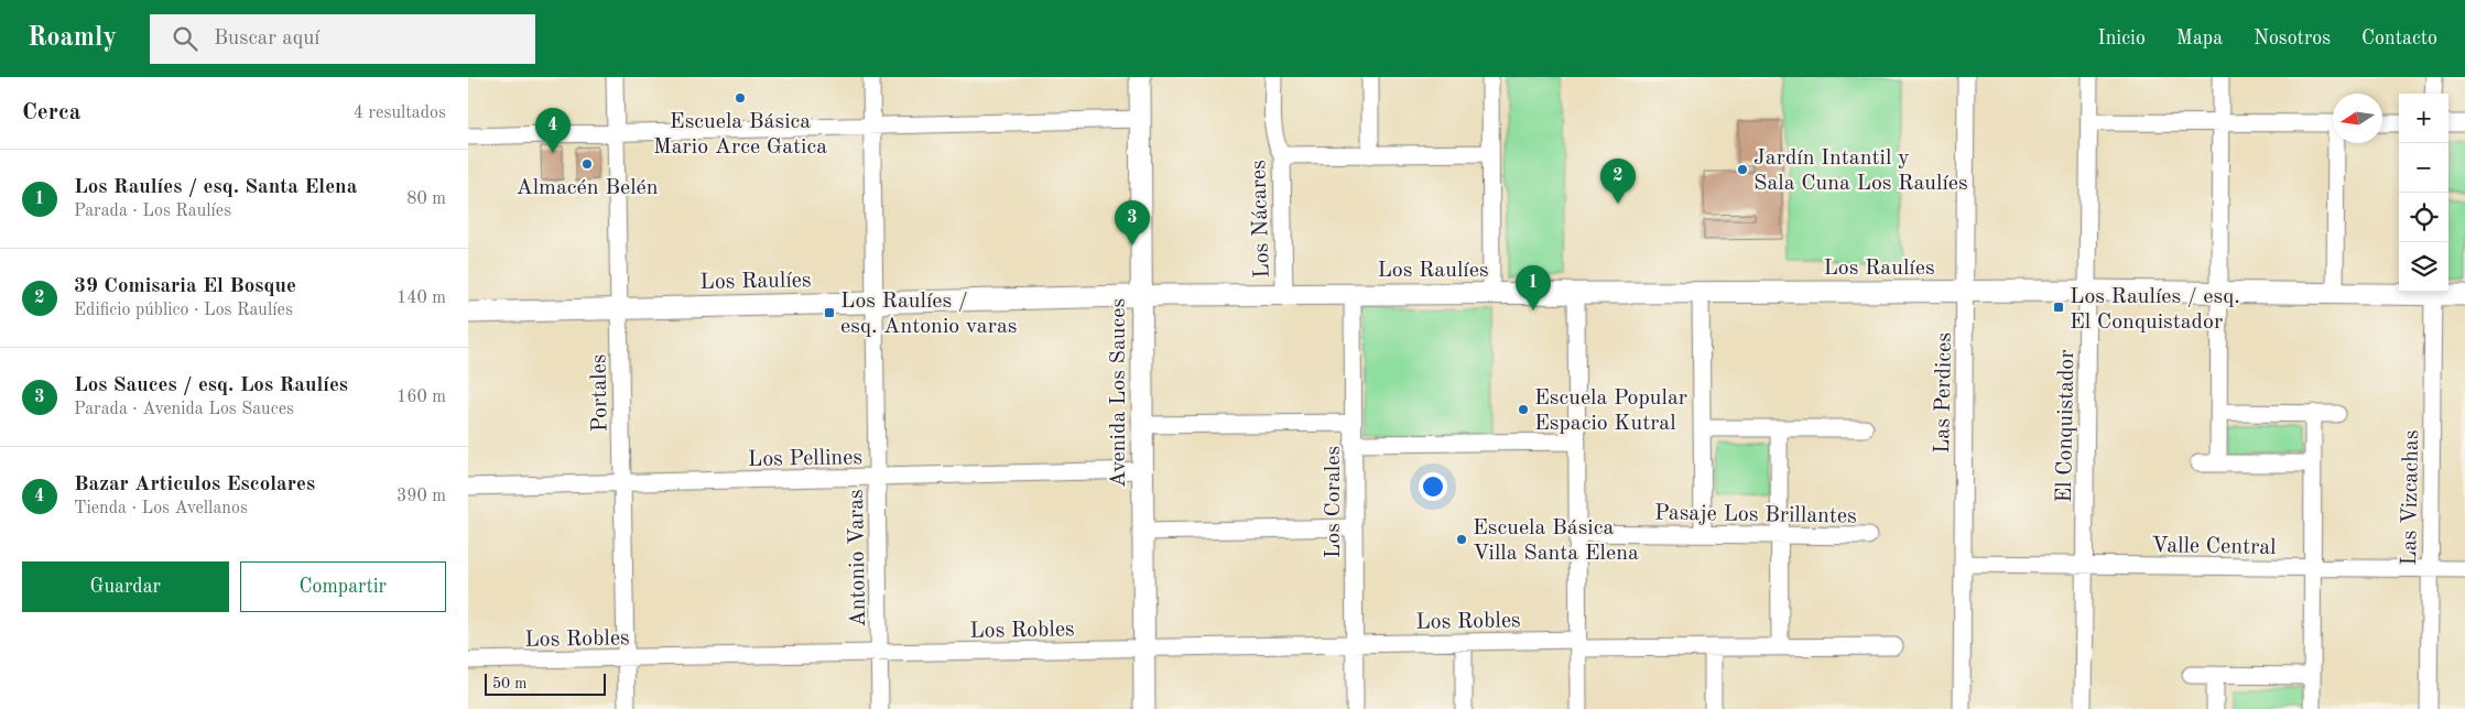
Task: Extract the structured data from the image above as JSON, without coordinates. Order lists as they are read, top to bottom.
{
  "streets": {
    "street": [
      "Los Nácares",
      "Los Raulíes",
      "Portales",
      "Avenida Los Sauces",
      "Las Perdices",
      "El Conquistador",
      "Los Pellines",
      "Las Vizcachas",
      "Los Corales",
      "Pasaje Los Brillantes",
      "Valle Central",
      "Antonio Varas",
      "Los Robles"
    ]
  },
  "crossings": [
    ["Los Nácares", "Los Raulíes"],
    ["Los Raulíes", "Portales"],
    ["Los Raulíes", "Avenida Los Sauces"],
    ["Los Raulíes", "Las Perdices"],
    ["Los Raulíes", "El Conquistador"],
    ["Los Raulíes", "Los Corales"],
    ["Los Raulíes", "Antonio Varas"],
    ["Portales", "Los Pellines"],
    ["Portales", "Los Robles"],
    ["Avenida Los Sauces", "Los Pellines"],
    ["Avenida Los Sauces", "Los Robles"],
    ["Las Perdices", "Valle Central"],
    ["El Conquistador", "Valle Central"],
    ["Los Pellines", "Antonio Varas"],
    ["Las Vizcachas", "Valle Central"],
    ["Los Corales", "Los Robles"],
    ["Antonio Varas", "Los Robles"]
  ],
  "places": {
    "other": [
      "Escuela Básica Mario Arce Gatica",
      "Almacén Belén",
      "Jardín Intantil y Sala Cuna Los Raulíes",
      "Escuela Popular Espacio Kutral",
      "Escuela Básica Villa Santa Elena"
    ],
    "transit": ["Los Raulíes / esq. El Conquistador", "Los Raulíes / esq. Antonio varas"]
  },
  "scale_bar": "50 m",
  "north": "left",
  "page": {
    "header": "Roamly",
    "search": "Buscar aquí",
    "nav": [
      "Inicio",
      "Mapa",
      "Nosotros",
      "Contacto"
    ],
    "heading": ["Cerca", "4 resultados"],
    "map_buttons": ["+", "−"],
    "pins": [
      "4",
      "2",
      "3",
      "1"
    ],
    "list": [
      {
        "mark": "1",
        "name": "Los Raulíes / esq. Santa Elena",
        "note": "Parada · Los Raulíes",
        "value": "80 m"
      },
      {
        "mark": "2",
        "name": "39 Comisaria El Bosque",
        "note": "Edificio público · Los Raulíes",
        "value": "140 m"
      },
      {
        "mark": "3",
        "name": "Los Sauces / esq. Los Raulíes",
        "note": "Parada · Avenida Los Sauces",
        "value": "160 m"
      },
      {
        "mark": "4",
        "name": "Bazar Articulos Escolares",
        "note": "Tienda · Los Avellanos",
        "value": "390 m"
      }
    ],
    "buttons": ["Guardar", "Compartir"],
    "scale": "50 m"
  }
}
